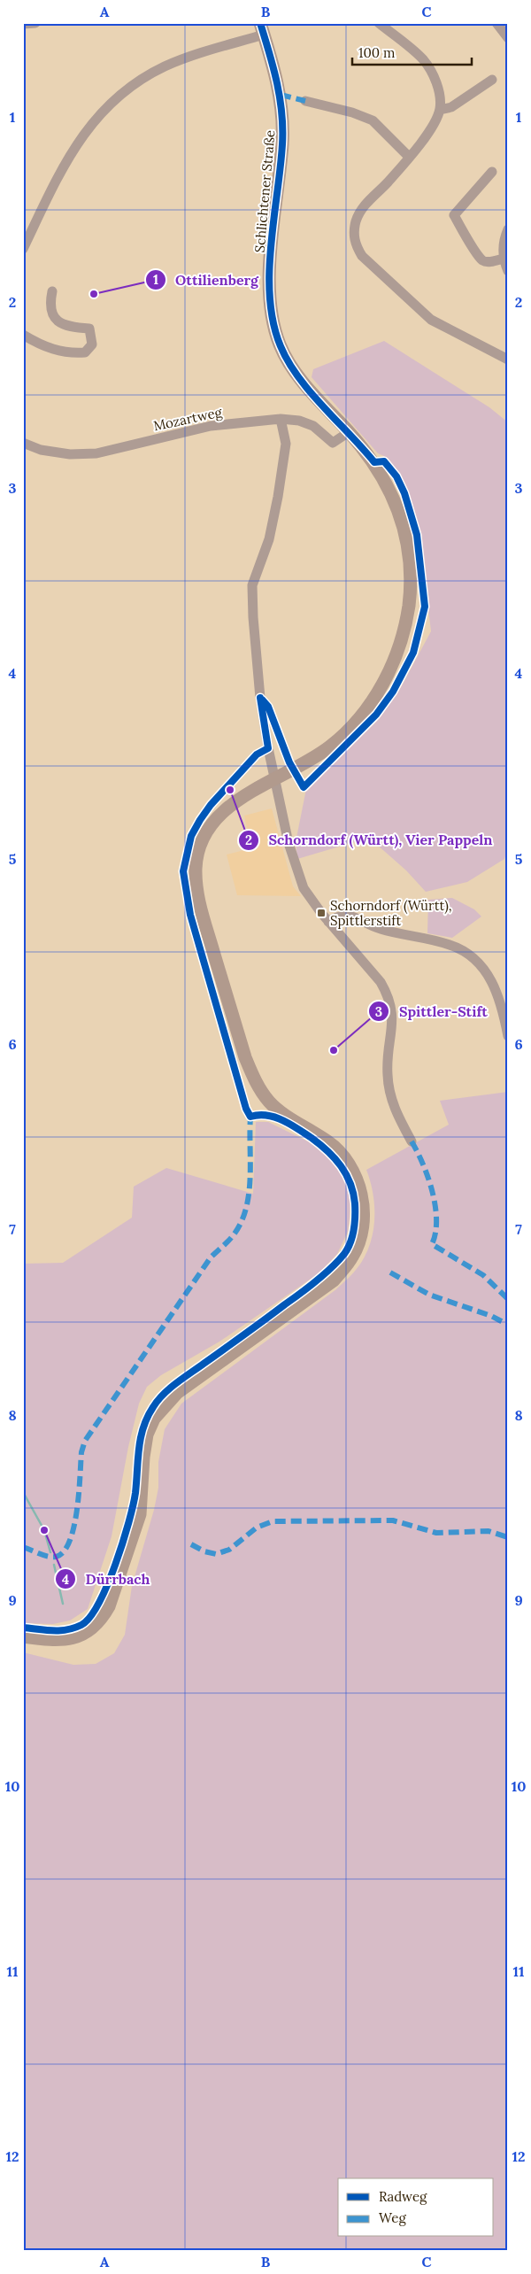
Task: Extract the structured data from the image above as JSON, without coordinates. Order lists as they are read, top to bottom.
{
  "streets": {
    "main road": ["Schlichtener Straße"],
    "street": ["Mozartweg"]
  },
  "crossings": [
    ["Schlichtener Straße", "Mozartweg"]
  ],
  "places": {
    "other": [
      "Ottilienberg",
      "Schorndorf (Württ), Vier Pappeln",
      "Spittler-Stift",
      "Dürrbach"
    ],
    "transit": ["Schorndorf (Württ), Spittlerstift"]
  },
  "legend": ["Radweg", "Weg"],
  "scale_bar": "100 m",
  "grid": {
    "columns": ["A", "B", "C"],
    "rows": [
      "1",
      "2",
      "3",
      "4",
      "5",
      "6",
      "7",
      "8",
      "9",
      "10",
      "11",
      "12"
    ]
  }
}
